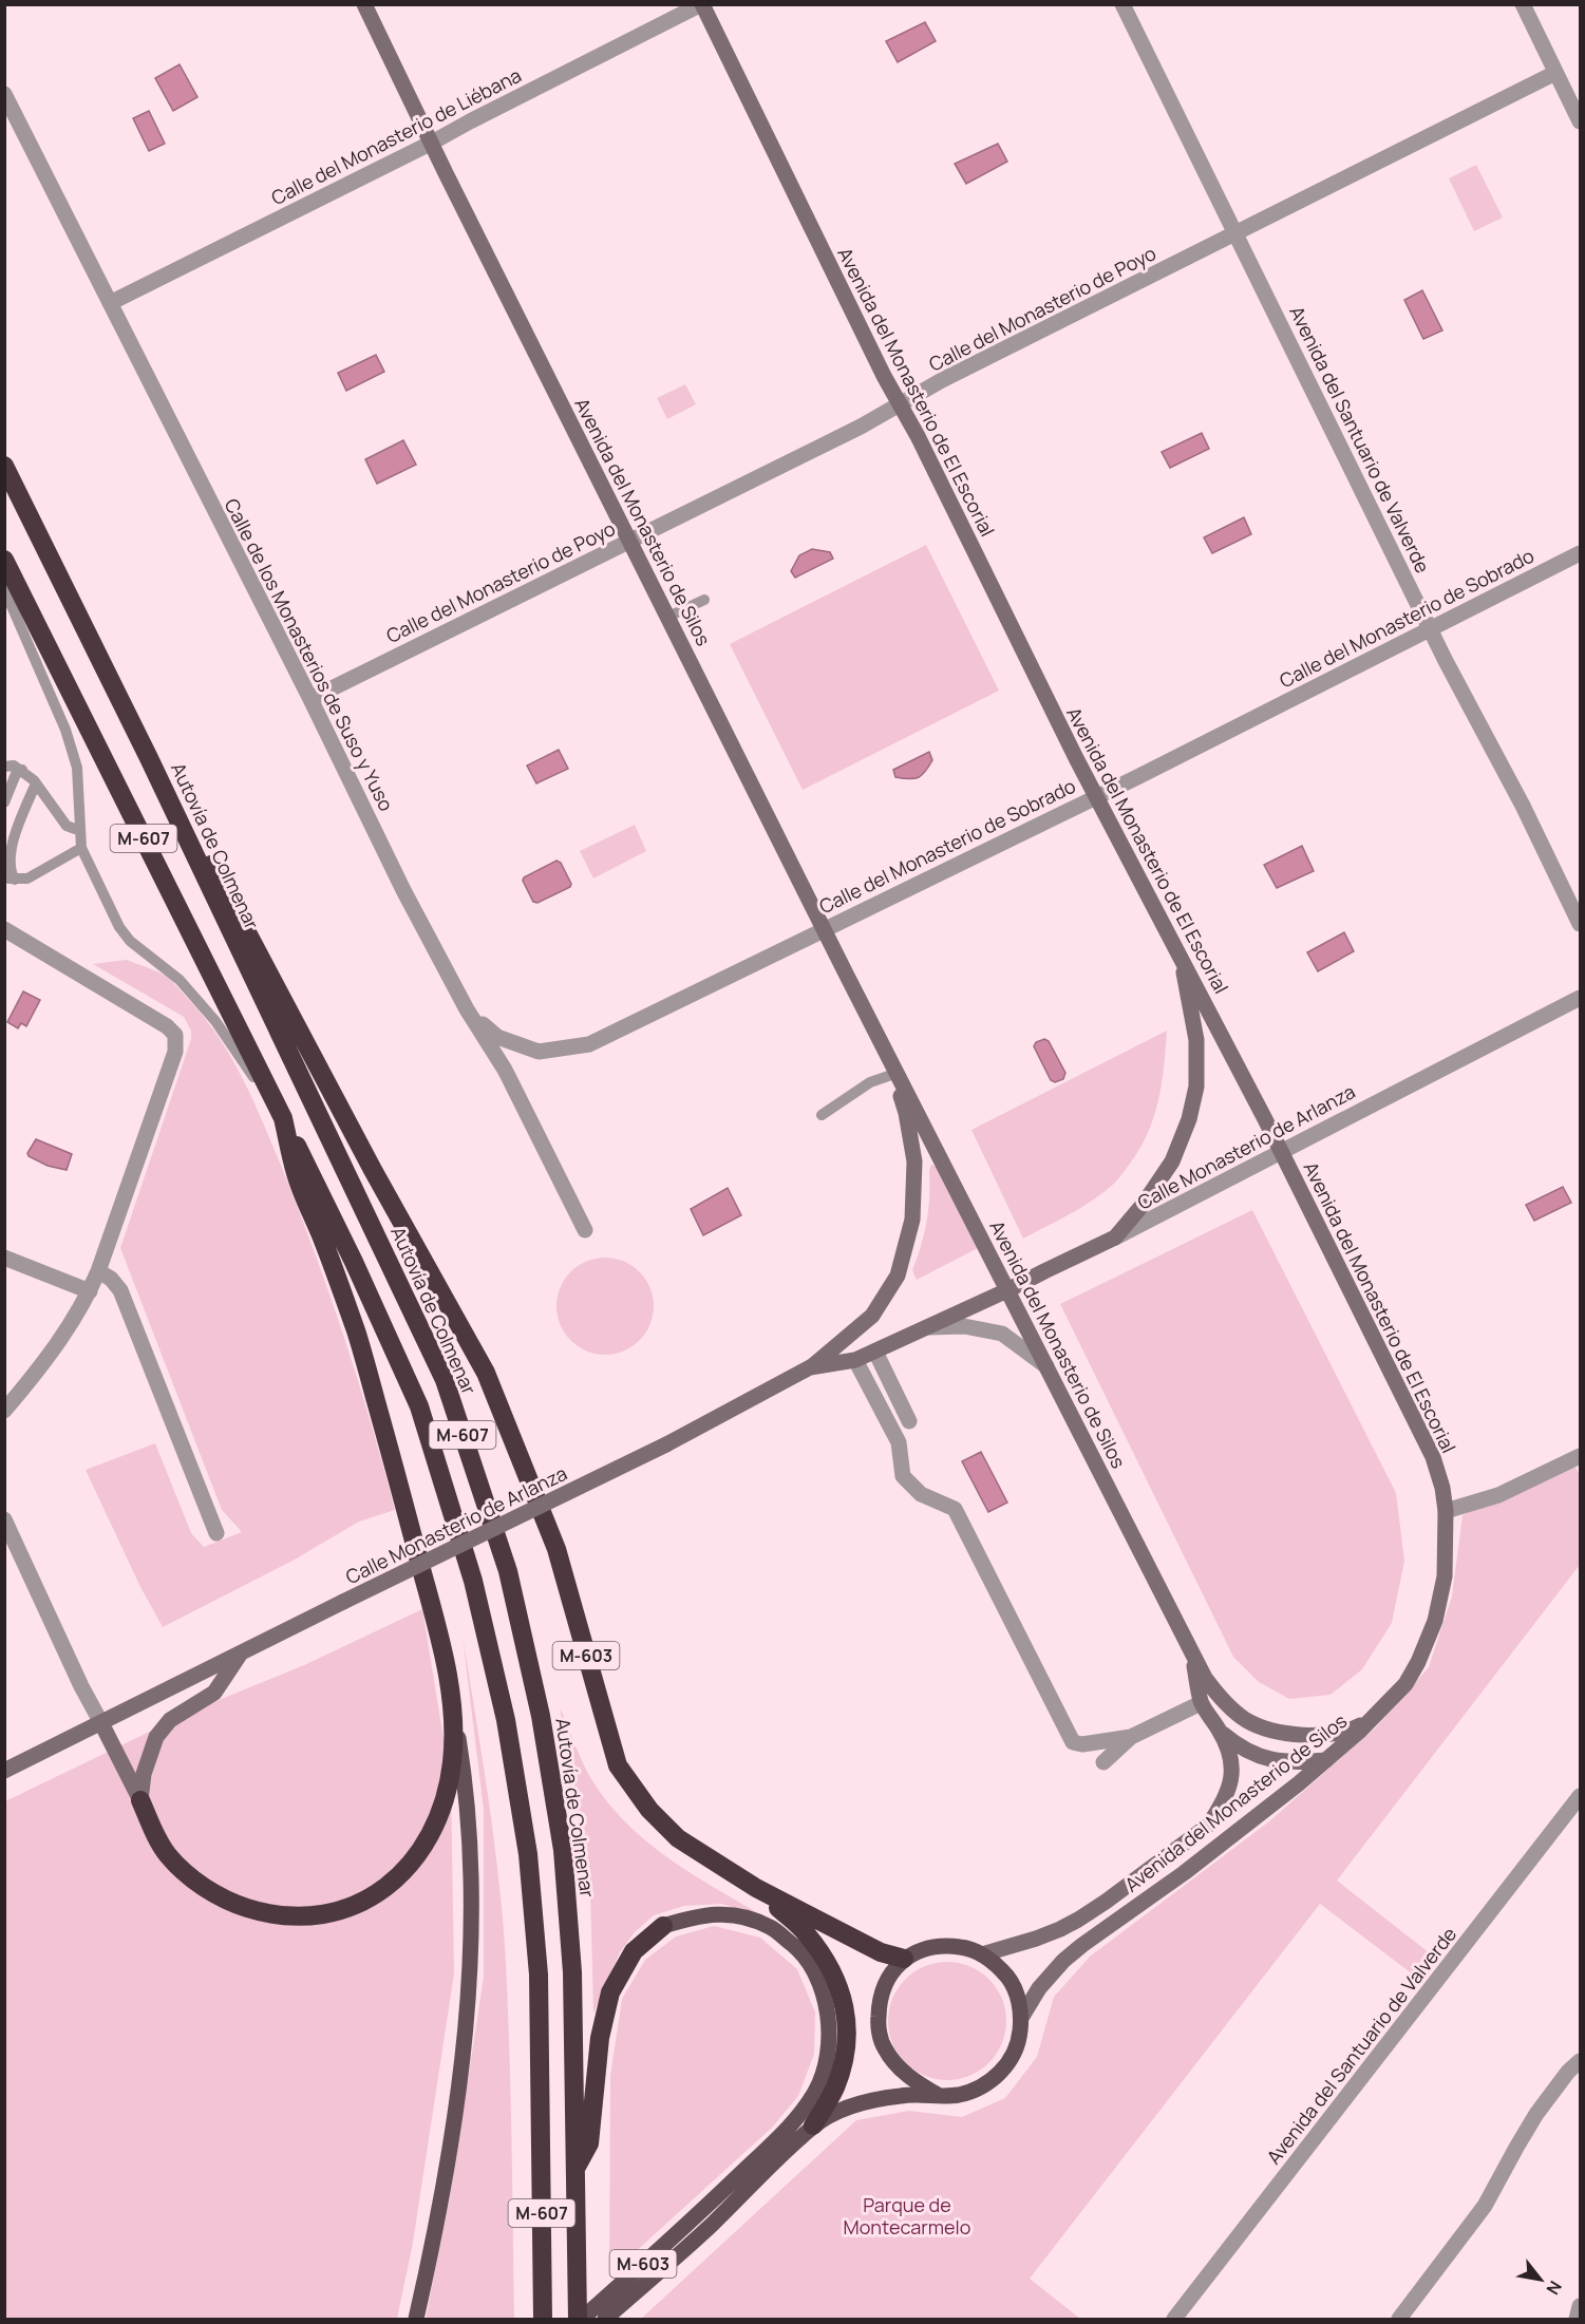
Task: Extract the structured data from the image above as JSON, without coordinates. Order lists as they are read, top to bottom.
{
  "streets": {
    "highway": ["M-607", "Autovía de Colmenar", "M-603"],
    "street": [
      "Calle del Monasterio de Liébana",
      "Calle del Monasterio de Poyo",
      "Avenida del Monasterio de El Escorial",
      "Avenida del Santuario de Valverde",
      "Avenida del Monasterio de Silos",
      "Calle del Monasterio de Sobrado",
      "Calle de los Monasterios de Suso y Yuso",
      "Calle Monasterio de Arlanza"
    ]
  },
  "crossings": [
    ["Calle del Monasterio de Liébana", "Avenida del Monasterio de El Escorial"],
    ["Calle del Monasterio de Liébana", "Avenida del Monasterio de Silos"],
    ["Calle del Monasterio de Liébana", "Calle de los Monasterios de Suso y Yuso"],
    ["Calle del Monasterio de Poyo", "Avenida del Monasterio de El Escorial"],
    ["Calle del Monasterio de Poyo", "Avenida del Santuario de Valverde"],
    ["Calle del Monasterio de Poyo", "Avenida del Monasterio de Silos"],
    ["Calle del Monasterio de Poyo", "Calle de los Monasterios de Suso y Yuso"],
    ["Avenida del Monasterio de El Escorial", "Avenida del Monasterio de Silos"],
    ["Avenida del Monasterio de El Escorial", "Calle del Monasterio de Sobrado"],
    ["Avenida del Monasterio de El Escorial", "Calle Monasterio de Arlanza"],
    ["Avenida del Santuario de Valverde", "Calle del Monasterio de Sobrado"],
    ["Avenida del Monasterio de Silos", "Calle del Monasterio de Sobrado"],
    ["Avenida del Monasterio de Silos", "Calle Monasterio de Arlanza"],
    ["Avenida del Monasterio de Silos", "M-603"],
    ["Calle del Monasterio de Sobrado", "Calle de los Monasterios de Suso y Yuso"],
    ["Autovía de Colmenar", "M-603"]
  ],
  "parks": ["Parque de Montecarmelo"],
  "north": "bottom right"
}
